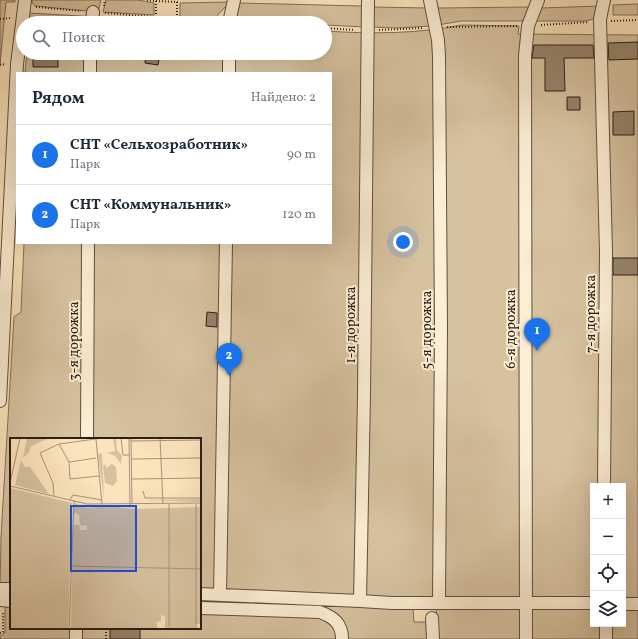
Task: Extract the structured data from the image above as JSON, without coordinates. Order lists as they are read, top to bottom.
{
  "streets": {
    "street": [
      "7-я дорожка",
      "1-я дорожка",
      "6-я дорожка",
      "5-я дорожка",
      "3-я дорожка"
    ]
  },
  "page": {
    "search": "Поиск",
    "heading": ["Рядом", "Найдено: 2"],
    "list": [
      {
        "mark": "1",
        "name": "СНТ «Сельхозработник»",
        "note": "Парк",
        "value": "90 m"
      },
      {
        "mark": "2",
        "name": "СНТ «Коммунальник»",
        "note": "Парк",
        "value": "120 m"
      }
    ],
    "pins": ["1", "2"],
    "map_buttons": ["+", "−"]
  }
}
